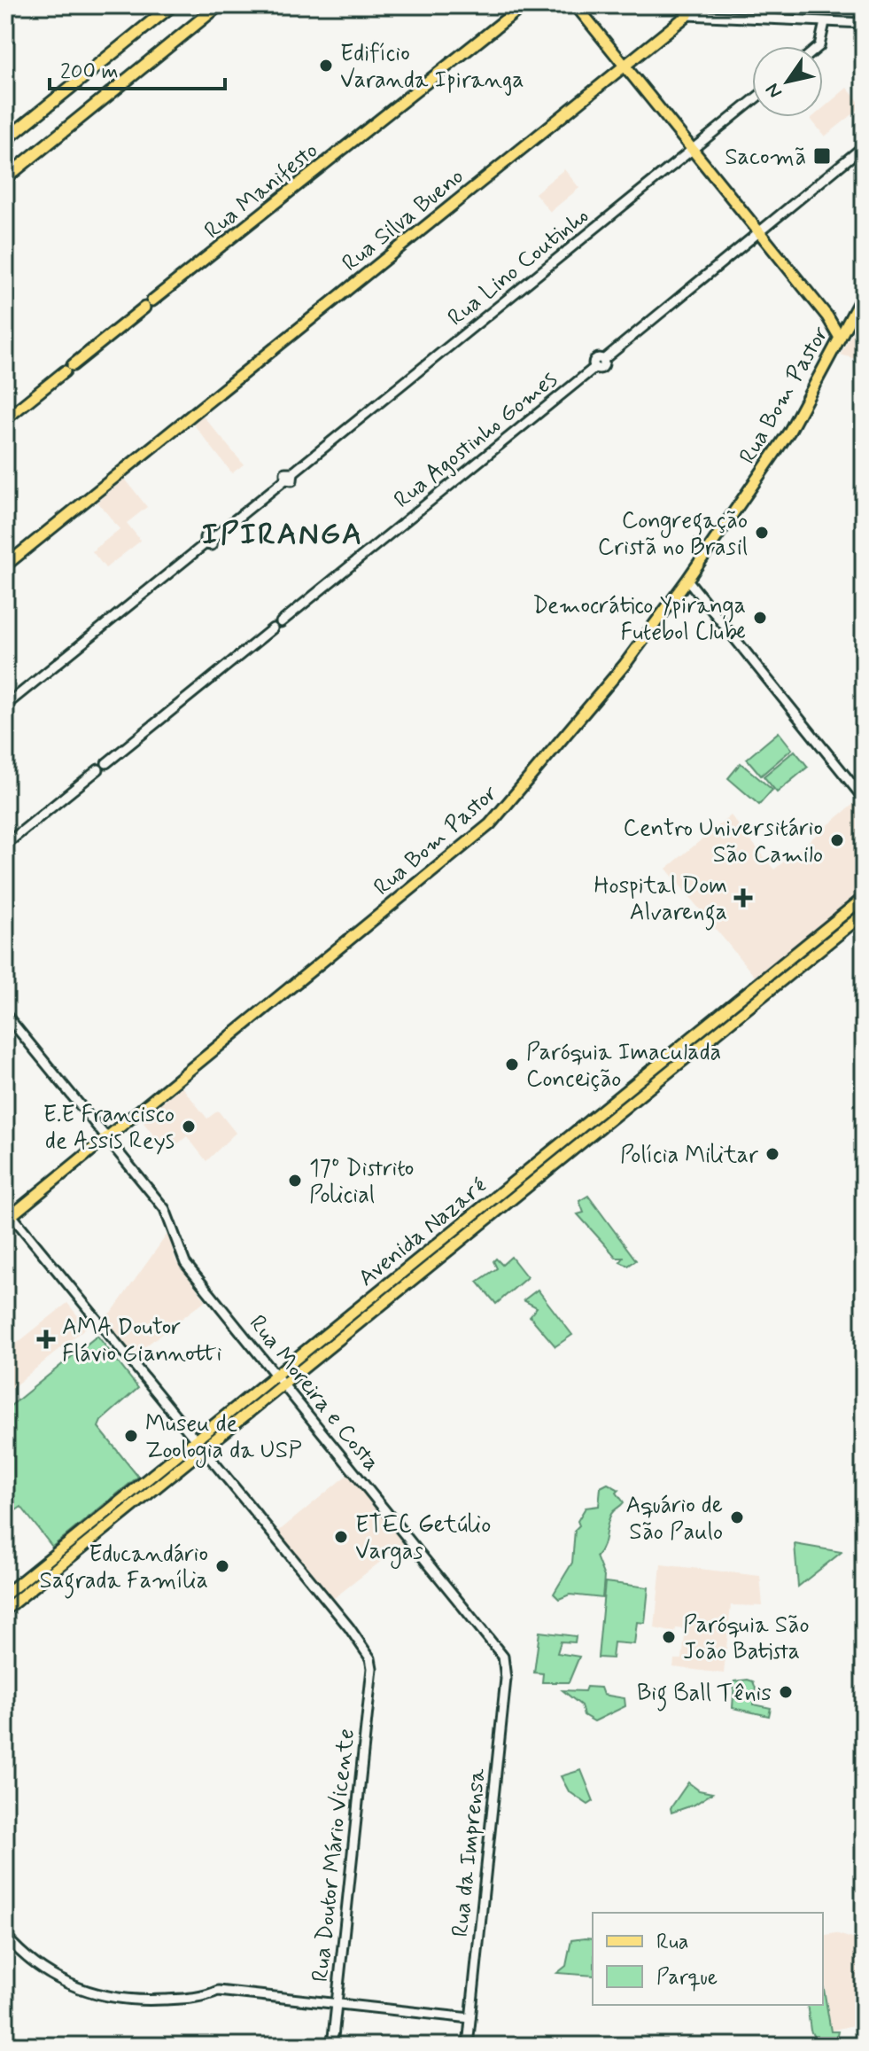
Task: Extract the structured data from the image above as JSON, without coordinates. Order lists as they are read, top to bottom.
{
  "streets": {
    "main road": [
      "Rua Manifesto",
      "Rua Silva Bueno",
      "Rua Bom Pastor",
      "Avenida Nazaré"
    ],
    "street": [
      "Rua Lino Coutinho",
      "Rua Agostinho Gomes",
      "Rua Moreira e Costa",
      "Rua da Imprensa",
      "Rua Doutor Mário Vicente"
    ]
  },
  "crossings": [
    ["Rua Bom Pastor", "Rua Moreira e Costa"],
    ["Avenida Nazaré", "Rua Moreira e Costa"],
    ["Avenida Nazaré", "Rua Doutor Mário Vicente"],
    ["Rua Moreira e Costa", "Rua da Imprensa"]
  ],
  "districts": ["IPIRANGA"],
  "places": {
    "other": [
      "Edifício Varanda Ipiranga",
      "Congregação Cristã no Brasil",
      "Democrático Ypiranga Futebol Clube",
      "Centro Universitário São Camilo",
      "Paróquia Imaculada Conceição",
      "E.E Francisco de Assis Reys",
      "Polícia Militar",
      "17º Distrito Policial",
      "Museu de Zoologia da USP",
      "Aquário de São Paulo",
      "ETEC Getúlio Vargas",
      "Educandário Sagrada Família",
      "Paróquia São João Batista",
      "Big Ball Tênis"
    ],
    "transit": ["Sacomã"],
    "health": ["Hospital Dom Alvarenga", "AMA Doutor Flávio Giannotti"]
  },
  "legend": ["Rua", "Parque"],
  "scale_bar": "200 m",
  "north": "bottom left"
}
